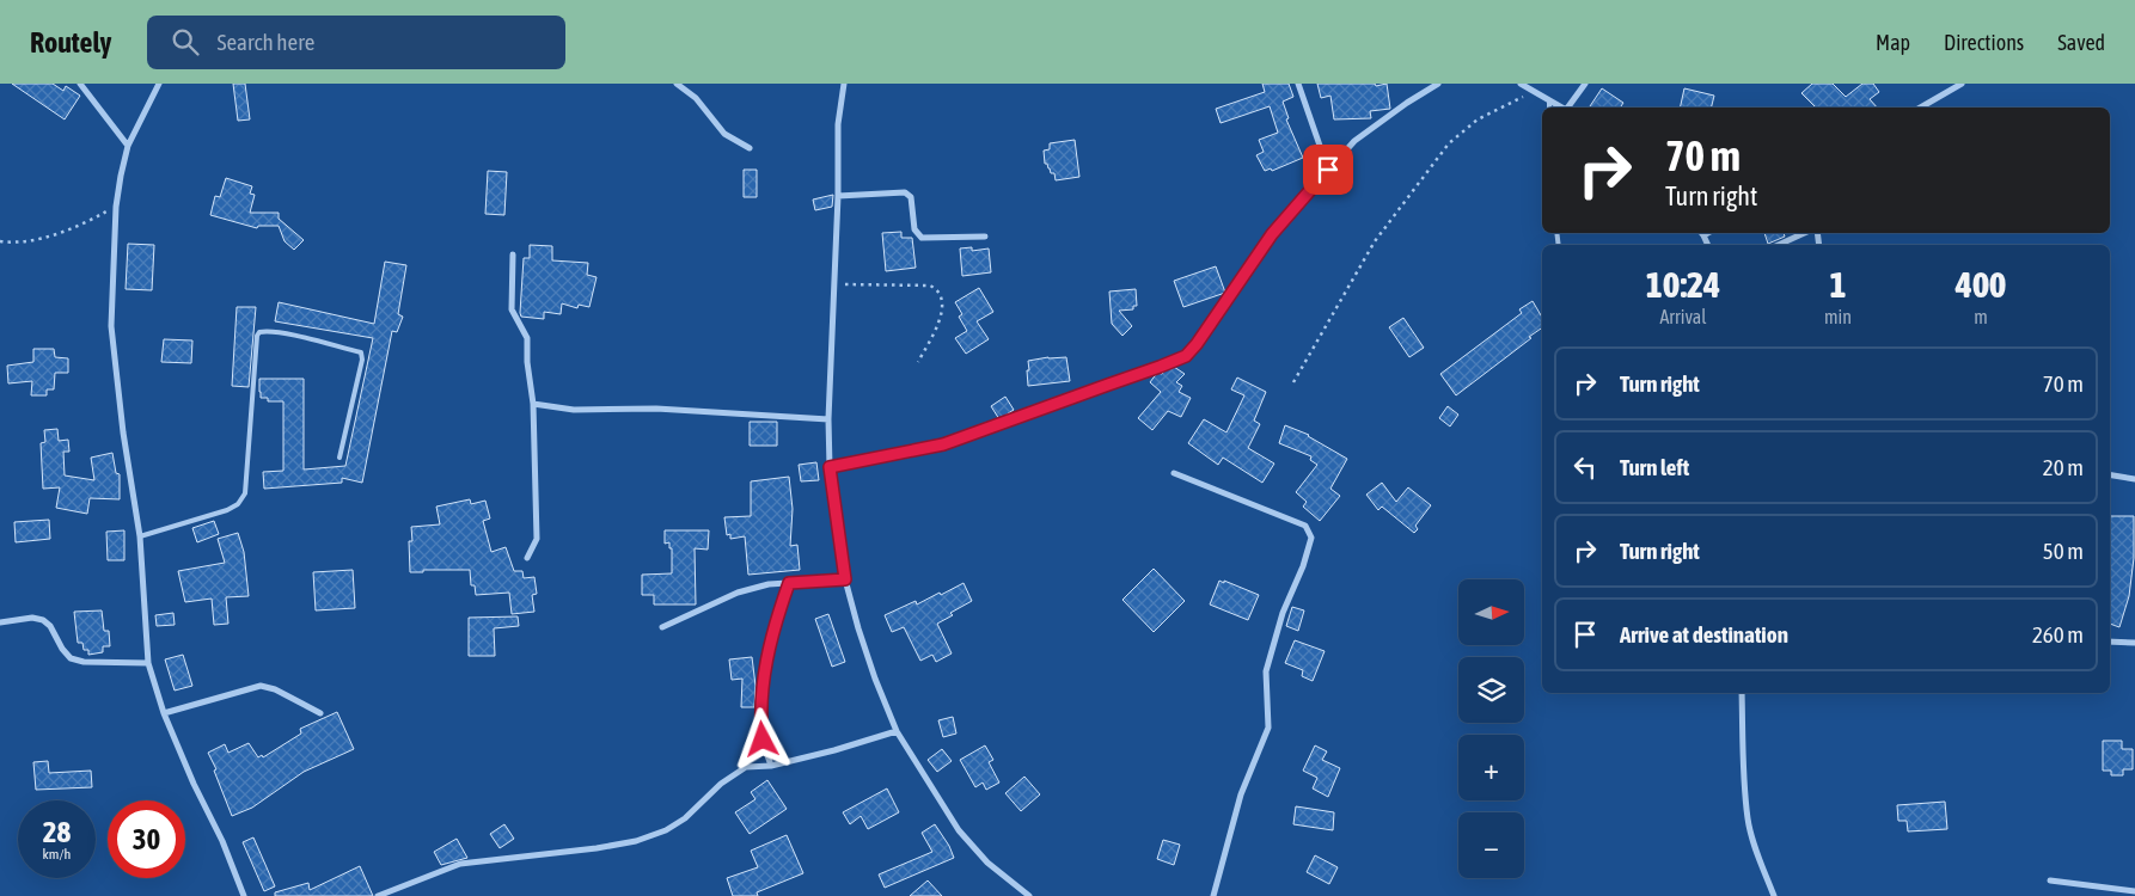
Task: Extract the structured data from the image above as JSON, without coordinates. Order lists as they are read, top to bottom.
{
  "north": "right",
  "page": {
    "header": "Routely",
    "search": "Search here",
    "nav": ["Map", "Directions", "Saved"],
    "turn": ["70 m", "Turn right"],
    "eta": [
      "10:24",
      "Arrival",
      "1",
      "min",
      "400",
      "m"
    ],
    "list": [
      {
        "name": "Turn right",
        "value": "70 m"
      },
      {
        "name": "Turn left",
        "value": "20 m"
      },
      {
        "name": "Turn right",
        "value": "50 m"
      },
      {
        "name": "Arrive at destination",
        "value": "260 m"
      }
    ],
    "map_buttons": ["+", "−"],
    "speed": "28 km/h",
    "limit": "30"
  }
}
